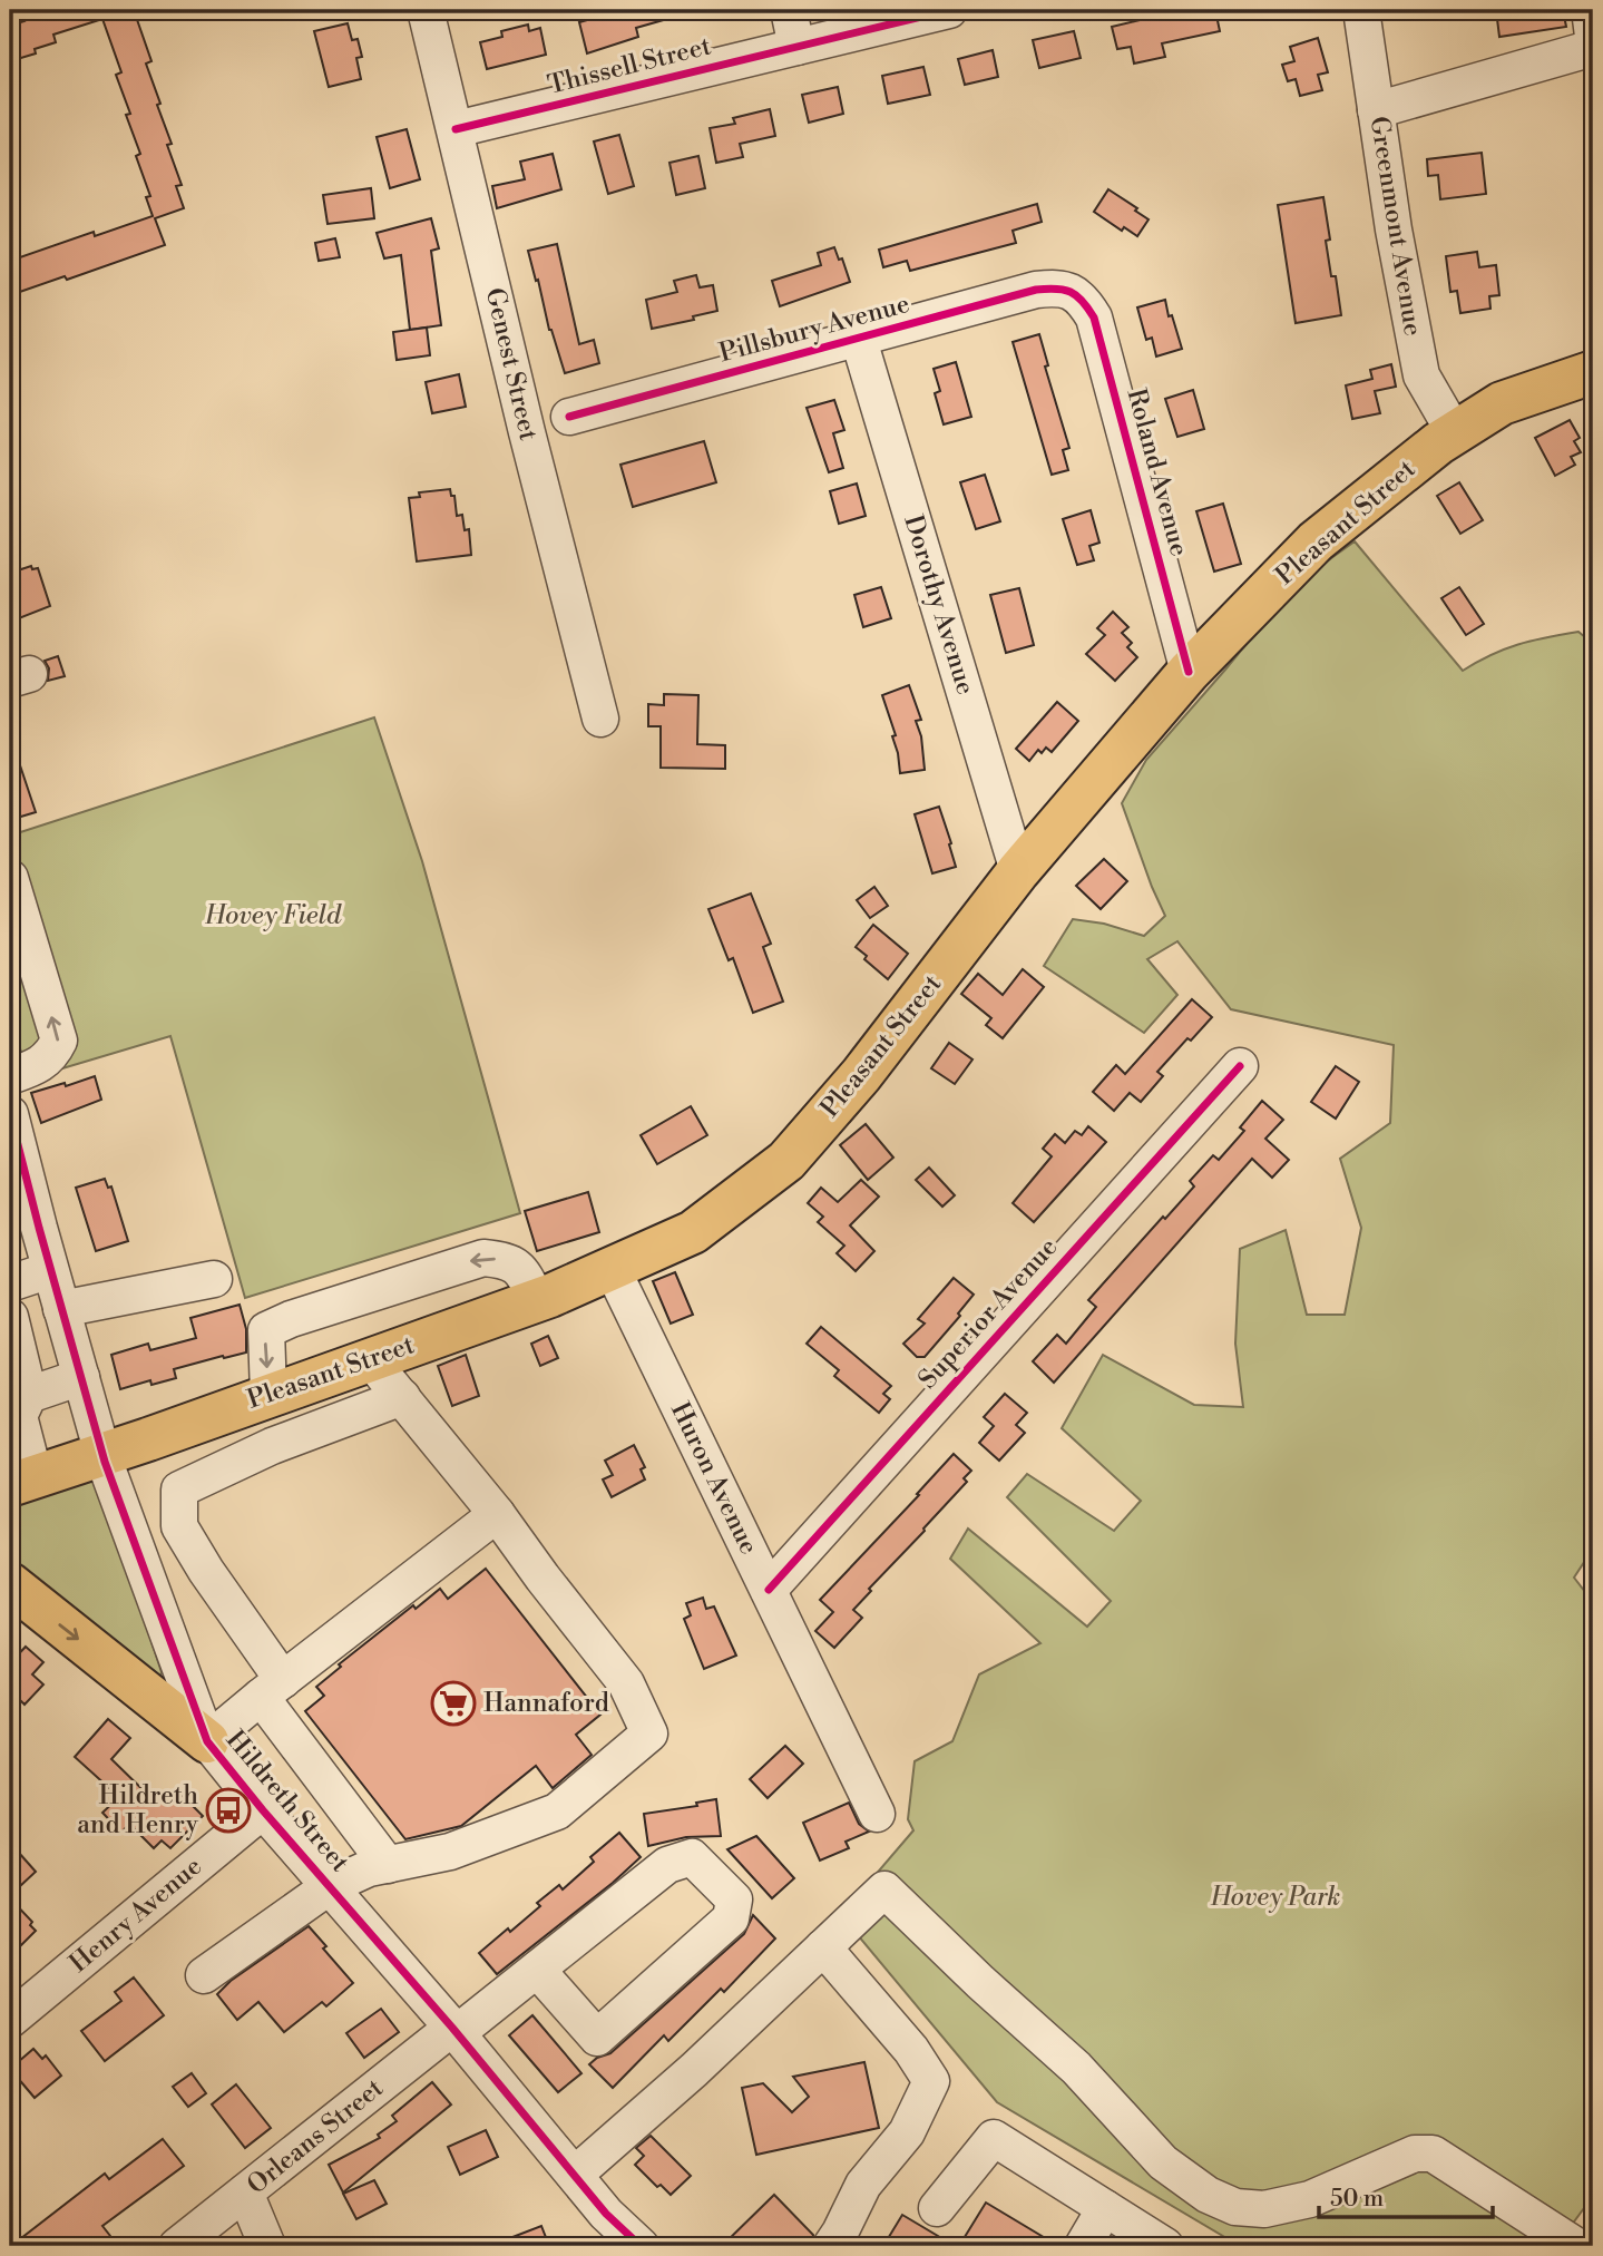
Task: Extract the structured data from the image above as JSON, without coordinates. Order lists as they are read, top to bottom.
{
  "streets": {
    "main road": ["Pleasant Street"],
    "street": [
      "Thissell Street",
      "Greenmont Avenue",
      "Pillsbury Avenue",
      "Genest Street",
      "Roland Avenue",
      "Dorothy Avenue",
      "Superior Avenue",
      "Huron Avenue",
      "Hildreth Street",
      "Henry Avenue",
      "Orleans Street"
    ]
  },
  "crossings": [
    ["Thissell Street", "Genest Street"],
    ["Greenmont Avenue", "Pleasant Street"],
    ["Pillsbury Avenue", "Roland Avenue"],
    ["Pillsbury Avenue", "Dorothy Avenue"],
    ["Roland Avenue", "Pleasant Street"],
    ["Pleasant Street", "Dorothy Avenue"],
    ["Pleasant Street", "Huron Avenue"],
    ["Pleasant Street", "Hildreth Street"],
    ["Superior Avenue", "Huron Avenue"],
    ["Hildreth Street", "Henry Avenue"],
    ["Hildreth Street", "Orleans Street"]
  ],
  "parks": ["Hovey Field", "Hovey Park"],
  "places": {
    "supermarket": ["Hannaford"],
    "bus stop": ["Hildreth and Henry"]
  },
  "scale_bar": "50 m"
}
